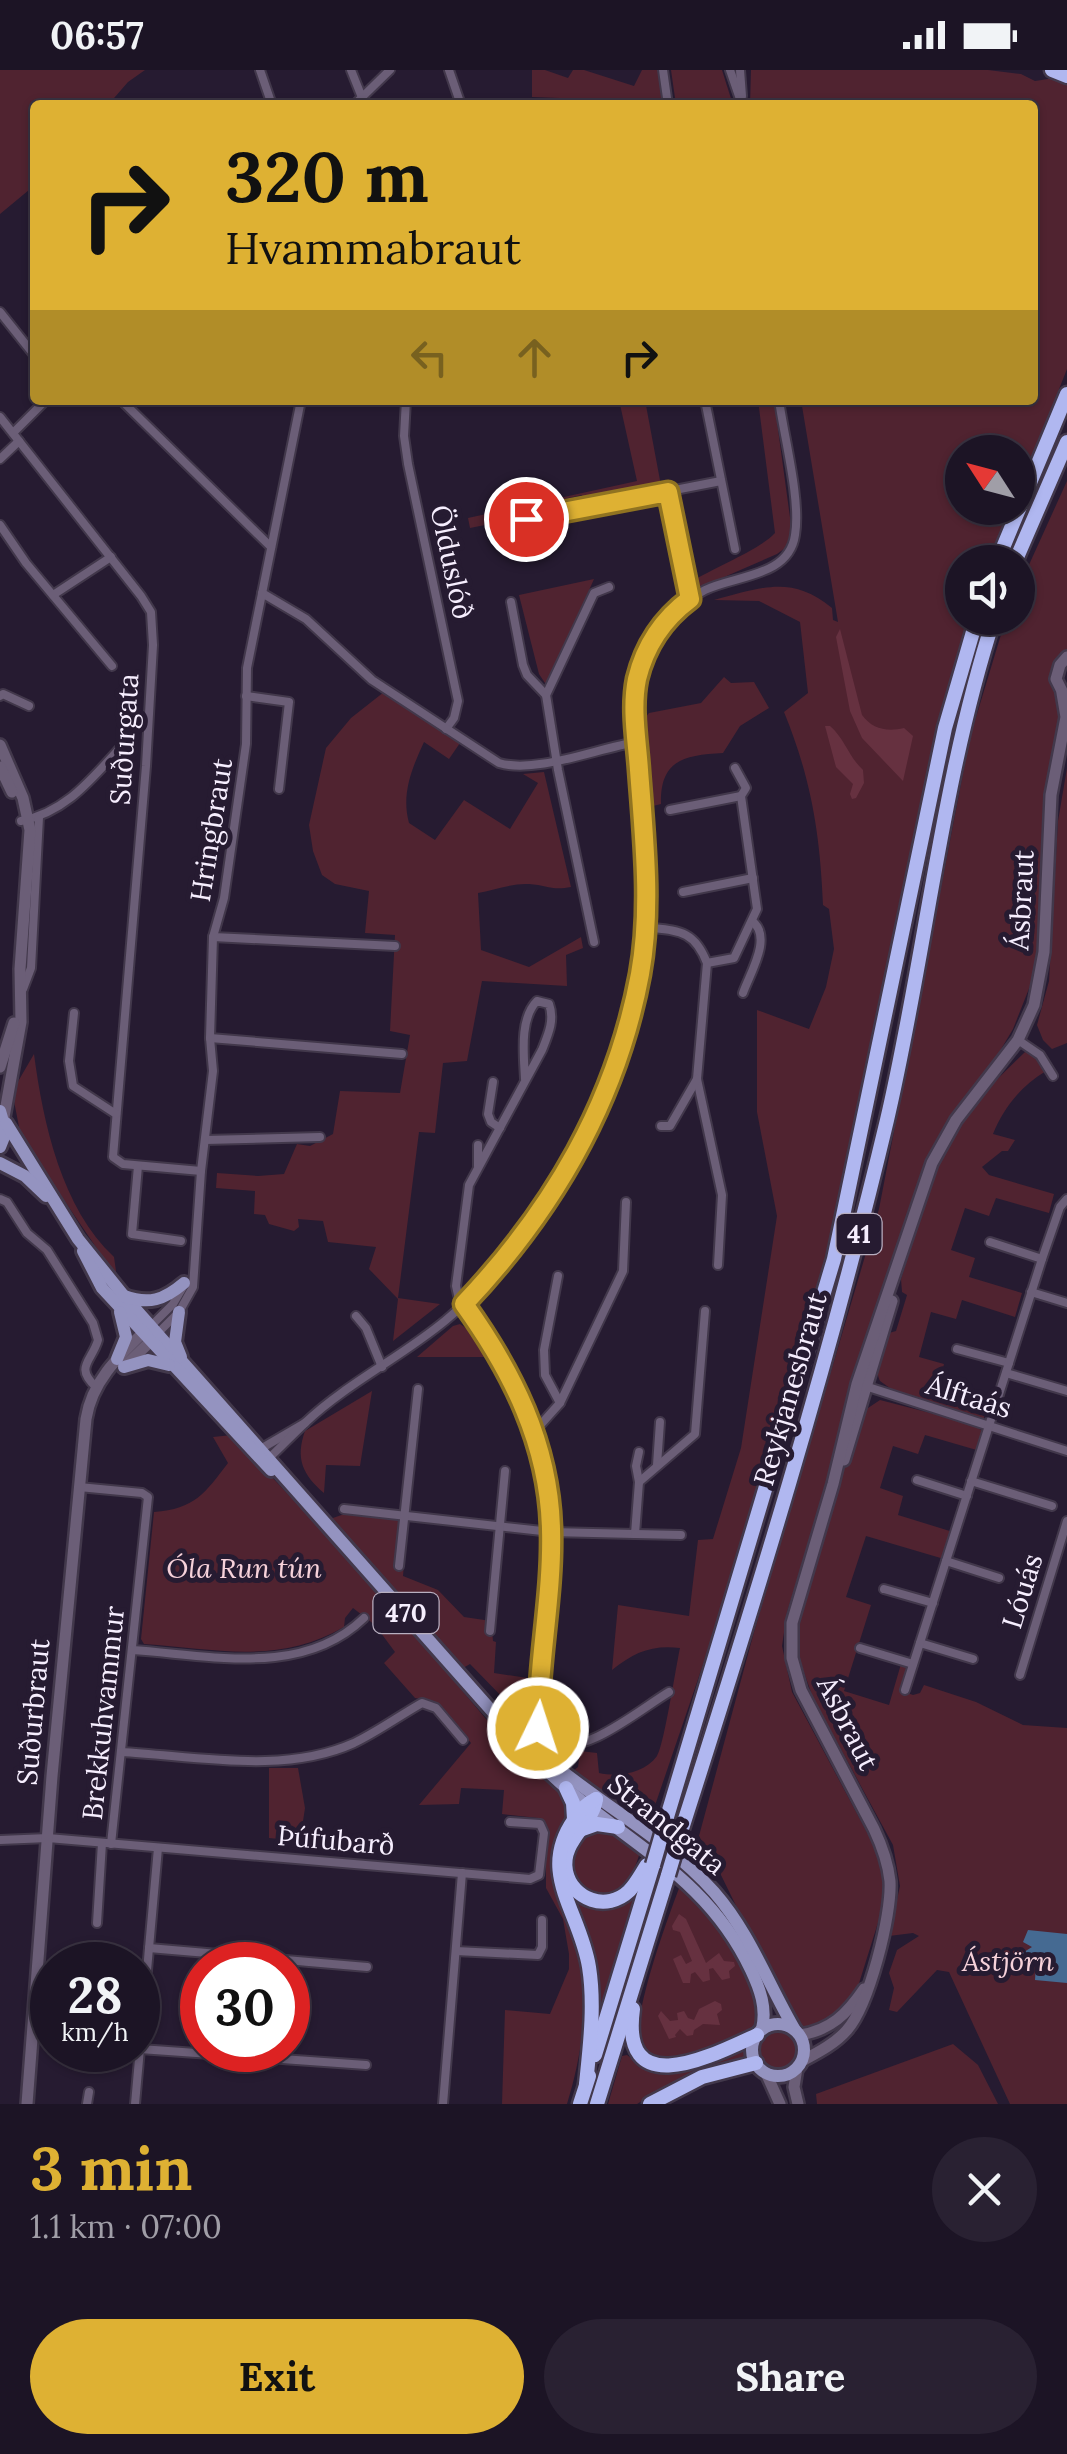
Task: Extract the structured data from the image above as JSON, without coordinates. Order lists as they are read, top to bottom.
{
  "streets": {
    "highway": ["41", "Reykjanesbraut"],
    "main road": ["470", "Strandgata"],
    "street": [
      "Ölduslóð",
      "Suðurgata",
      "Hringbraut",
      "Ásbraut",
      "Álftaás",
      "Lóuás",
      "Suðurbraut",
      "Brekkuhvammur",
      "Þúfubarð"
    ]
  },
  "crossings": [
    ["Hringbraut", "Strandgata"],
    ["Ásbraut", "Álftaás"],
    ["Ásbraut", "470"],
    ["Ásbraut", "Strandgata"],
    ["470", "Strandgata"],
    ["Suðurbraut", "Brekkuhvammur"],
    ["Suðurbraut", "Þúfubarð"],
    ["Brekkuhvammur", "Þúfubarð"]
  ],
  "parks": ["Óla Run tún", "Ástjörn"],
  "north": "top left",
  "page": {
    "status": "06:57",
    "turn": ["320 m", "Hvammabraut"],
    "speed": "28 km/h",
    "limit": "30",
    "heading": ["3 min", "1.1 km · 07:00"],
    "buttons": ["Exit", "Share"]
  }
}
